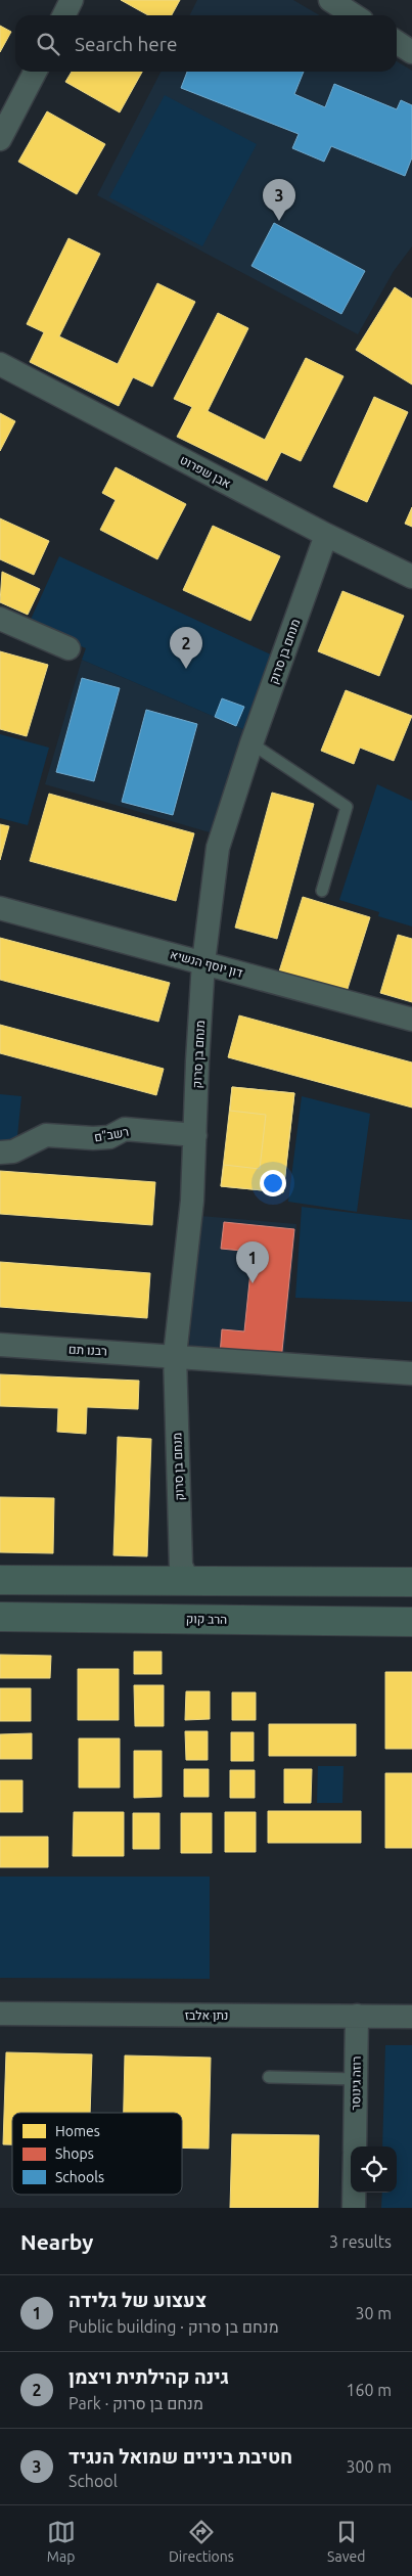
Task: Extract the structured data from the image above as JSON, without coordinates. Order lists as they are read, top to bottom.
{
  "streets": {
    "main road": ["הרב קוק"],
    "street": [
      "אבן שפרוט",
      "מנחם בן סרוק",
      "דון יוסף הנשיא",
      "רשב\"ם",
      "רבנו תם",
      "נתן אלבז",
      "רוזה גינוסר"
    ]
  },
  "crossings": [
    ["אבן שפרוט", "מנחם בן סרוק"],
    ["מנחם בן סרוק", "דון יוסף הנשיא"],
    ["מנחם בן סרוק", "רשב\"ם"],
    ["מנחם בן סרוק", "רבנו תם"],
    ["נתן אלבז", "רוזה גינוסר"]
  ],
  "legend": ["Homes", "Shops", "Schools"],
  "page": {
    "search": "Search here",
    "pins": ["3", "2", "1"],
    "heading": ["Nearby", "3 results"],
    "list": [
      {
        "mark": "1",
        "name": "צעצוע של גלידה",
        "note": "Public building · מנחם בן סרוק",
        "value": "30 m"
      },
      {
        "mark": "2",
        "name": "גינה קהילתית ויצמן",
        "note": "Park · מנחם בן סרוק",
        "value": "160 m"
      },
      {
        "mark": "3",
        "name": "חטיבת ביניים שמואל הנגיד",
        "note": "School",
        "value": "300 m"
      }
    ],
    "nav": ["Map", "Directions", "Saved"]
  }
}
